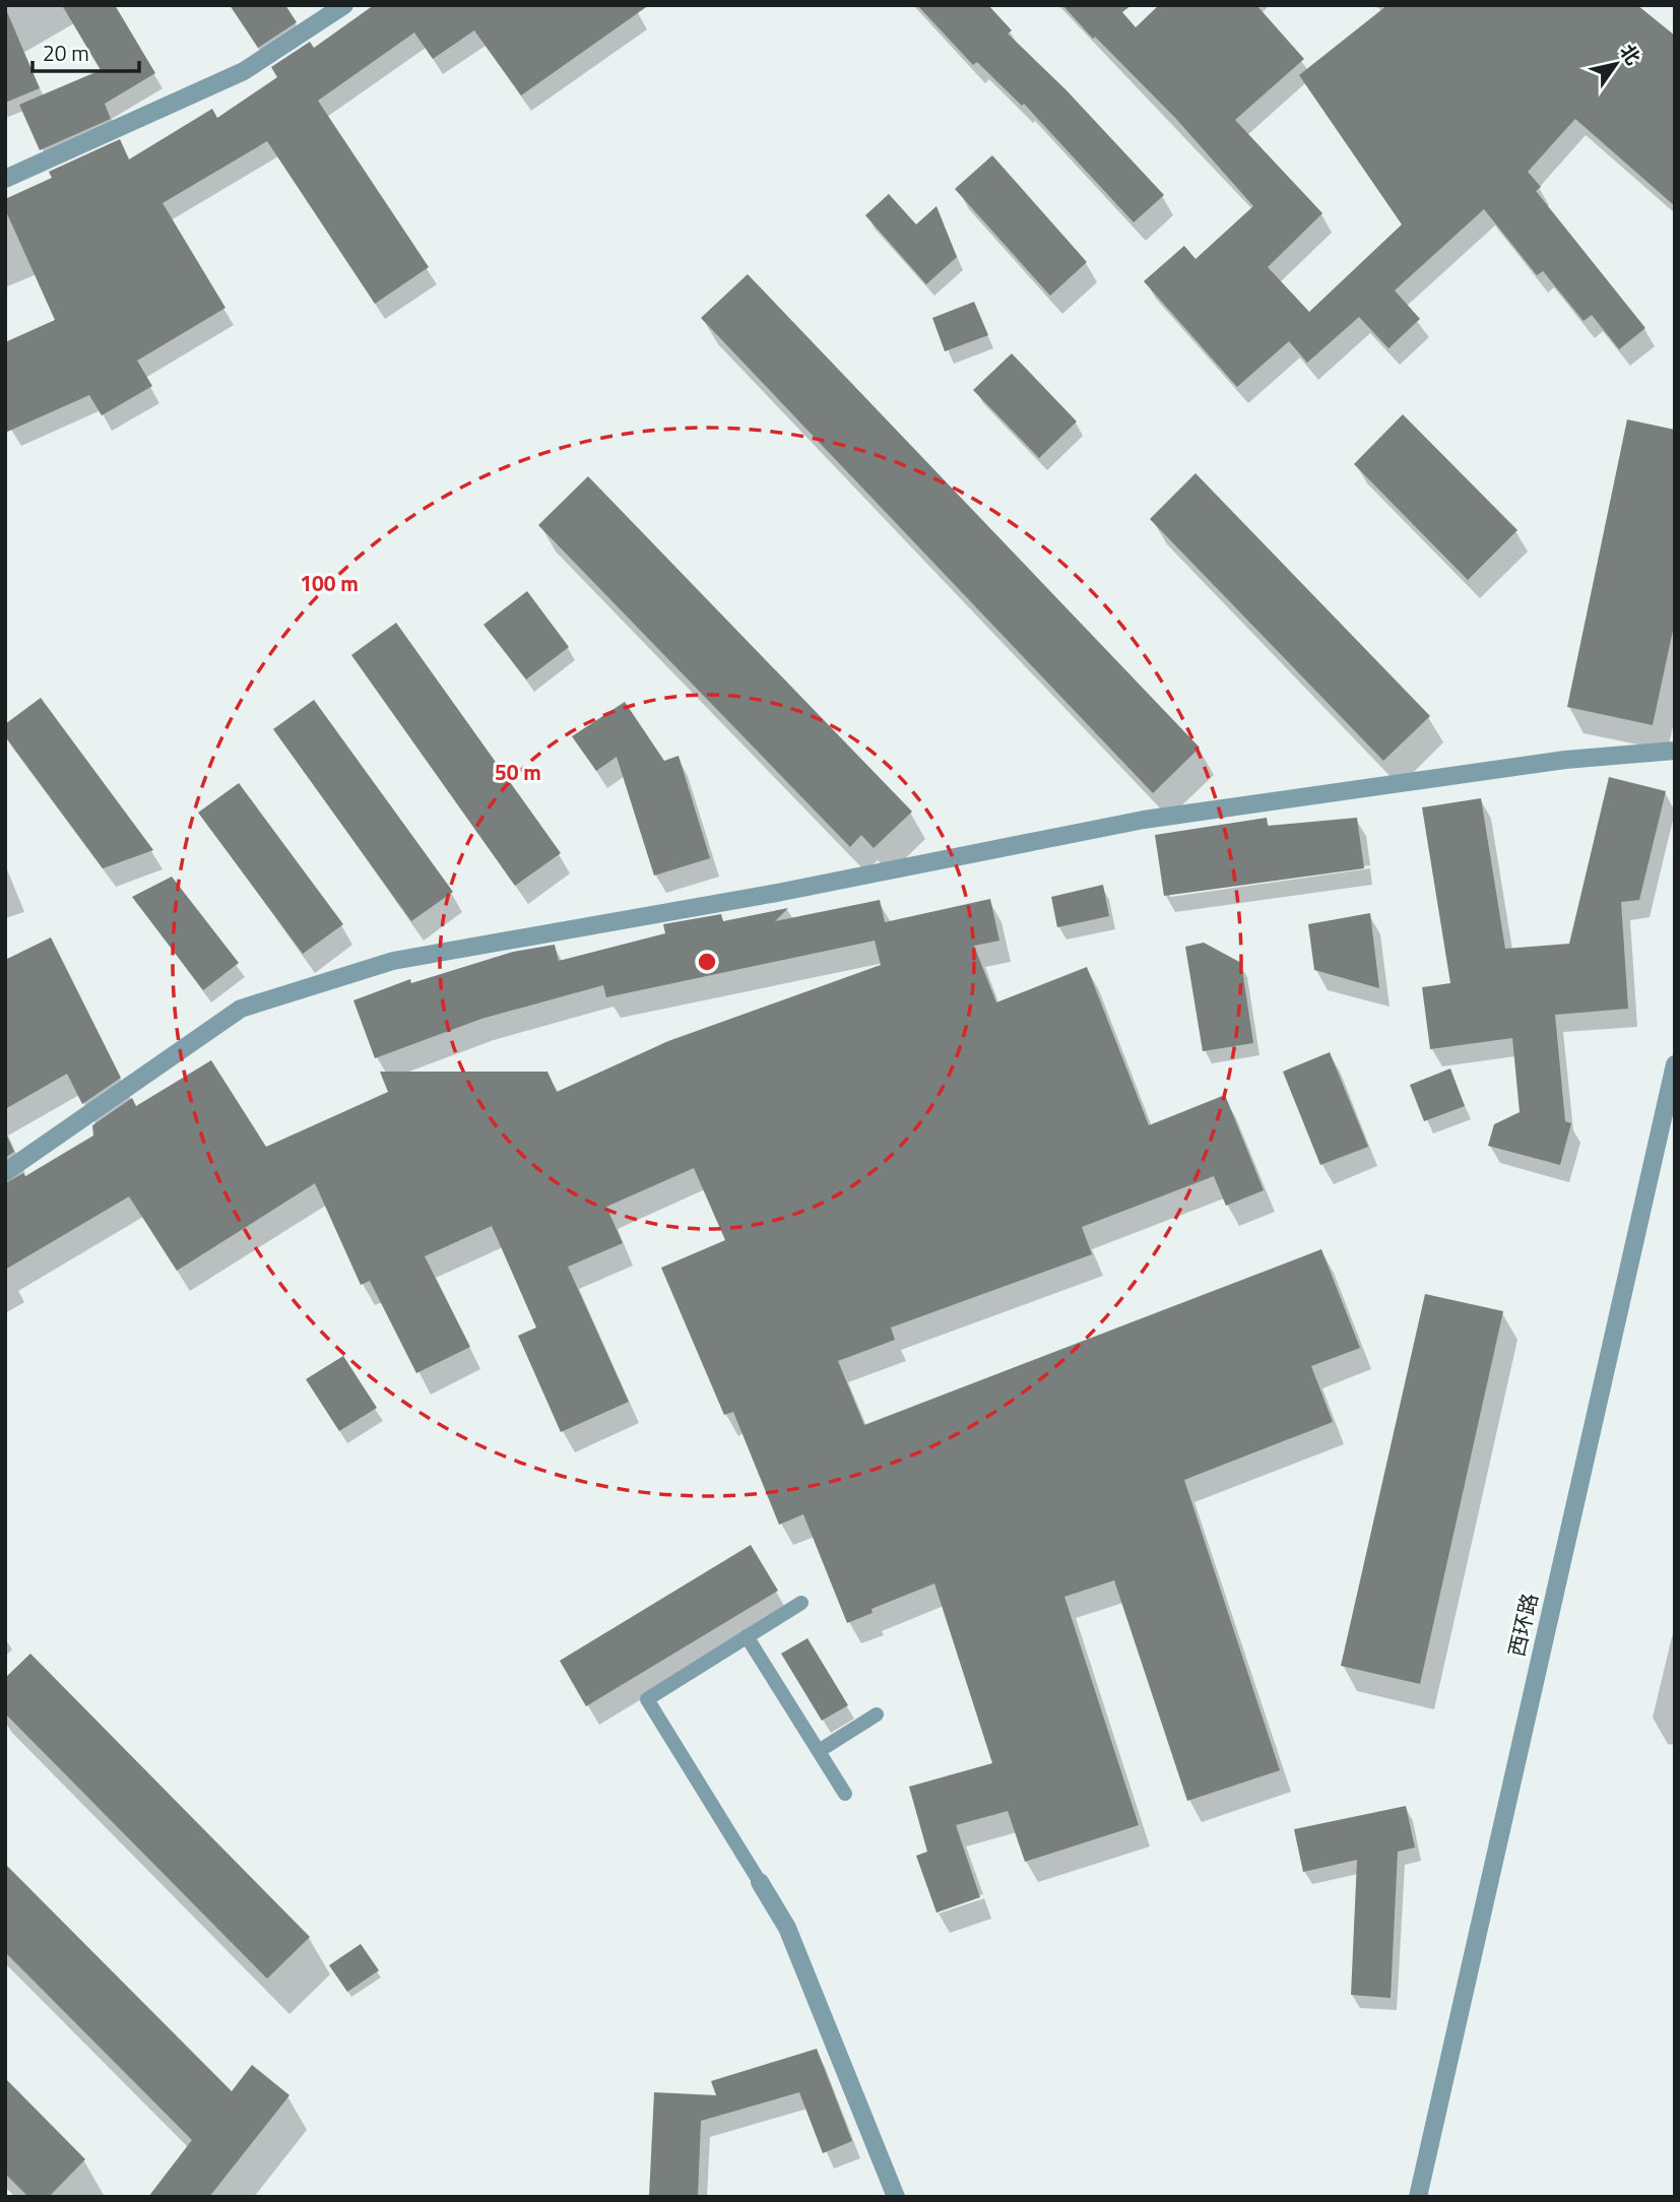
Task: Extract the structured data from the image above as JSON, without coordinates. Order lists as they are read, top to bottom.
{
  "streets": {
    "street": ["西环路"]
  },
  "scale_bar": "20 m",
  "north": "top right",
  "rings": ["100 m", "50 m"]
}
